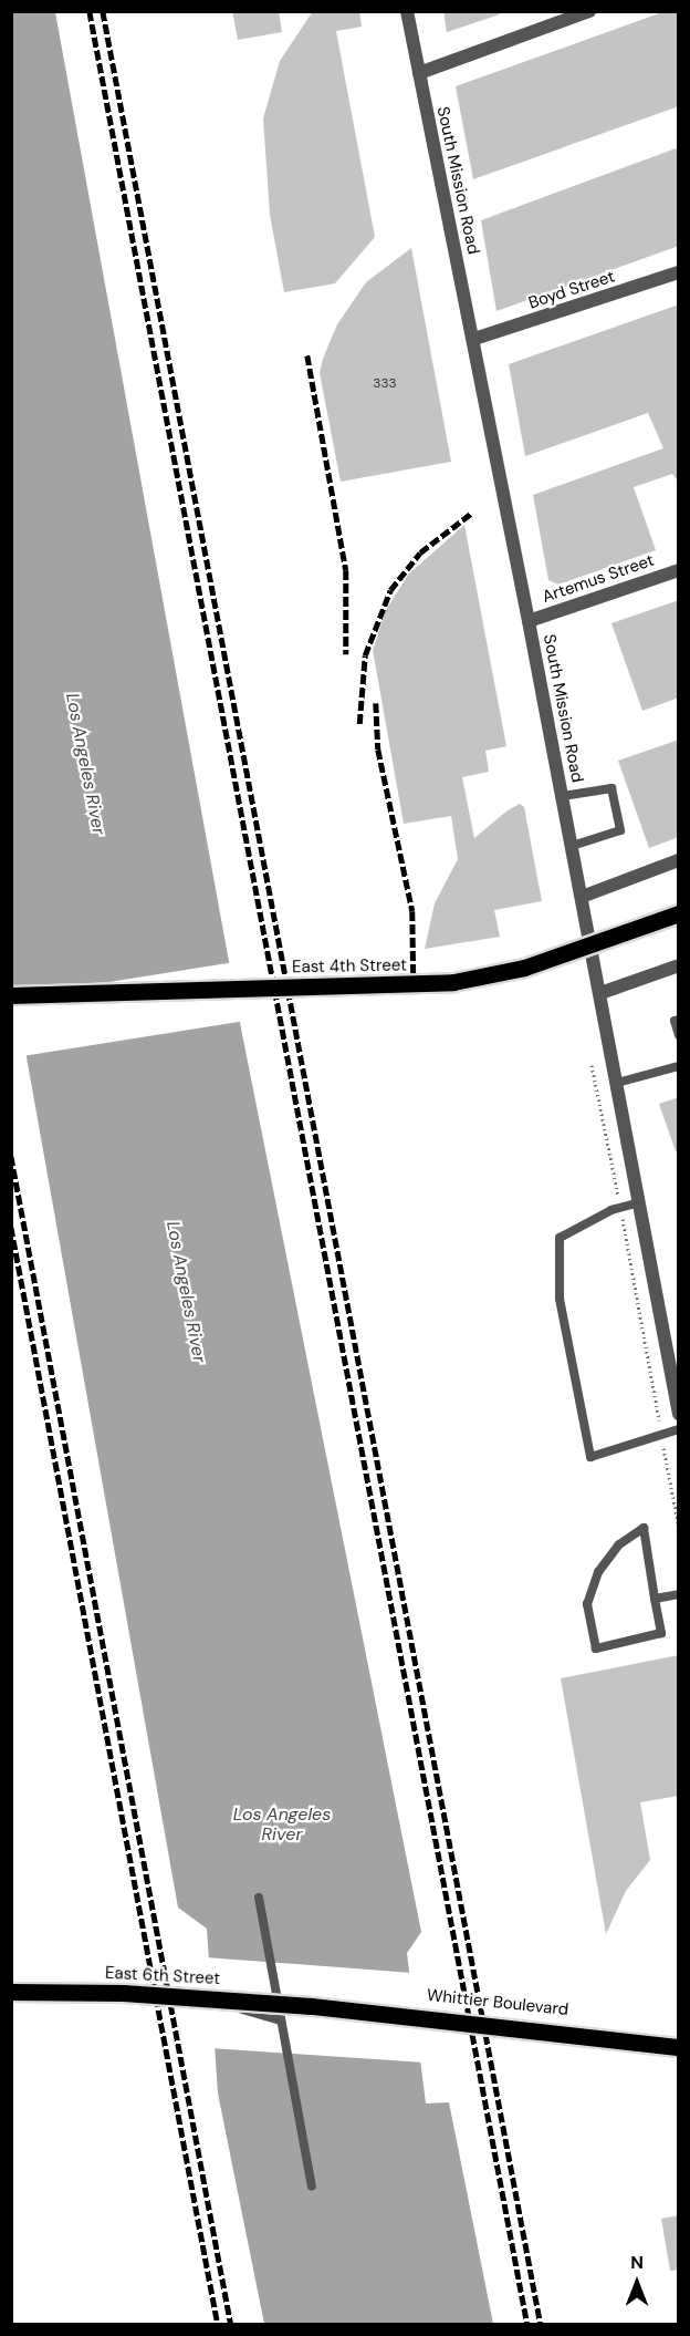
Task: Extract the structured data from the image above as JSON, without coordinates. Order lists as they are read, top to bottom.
{
  "streets": {
    "main road": ["East 4th Street", "East 6th Street", "Whittier Boulevard"],
    "street": ["South Mission Road", "Boyd Street", "Artemus Street"]
  },
  "crossings": [
    ["South Mission Road", "Boyd Street"],
    ["South Mission Road", "Artemus Street"],
    ["East 6th Street", "Whittier Boulevard"]
  ],
  "water": ["Los Angeles River"],
  "house_numbers": ["333"],
  "north": "top"
}
